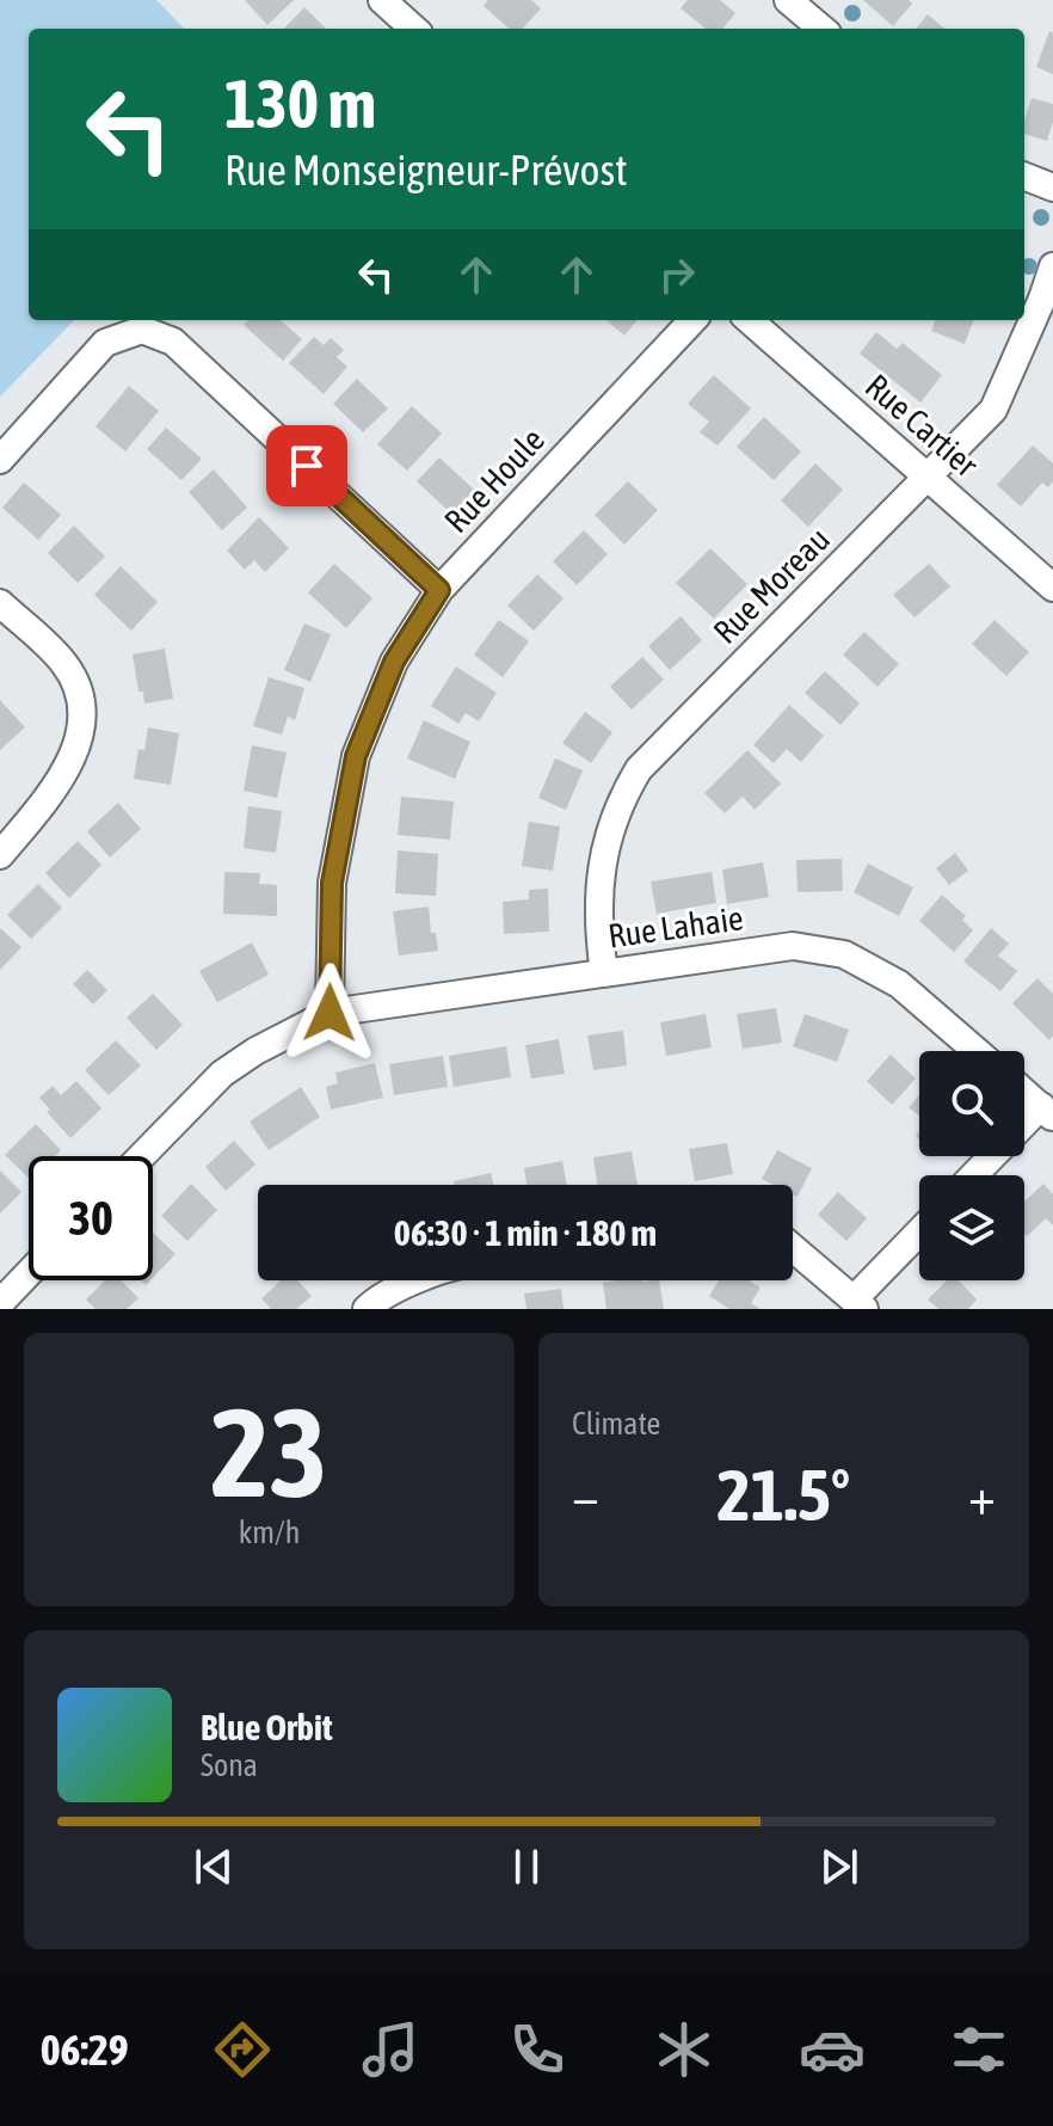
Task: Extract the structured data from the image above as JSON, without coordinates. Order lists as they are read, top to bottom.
{
  "streets": {
    "street": [
      "Rue Cartier",
      "Rue Houle",
      "Rue Moreau",
      "Rue Lahaie"
    ]
  },
  "crossings": [
    ["Rue Cartier", "Rue Moreau"],
    ["Rue Houle", "Rue Lahaie"],
    ["Rue Moreau", "Rue Lahaie"]
  ],
  "page": {
    "turn": ["130 m", "Rue Monseigneur-Prévost"],
    "limit": "30",
    "trip": "06:30 · 1 min · 180 m",
    "tile": [
      ["23", "km/h"],
      "Climate"
    ],
    "heat": ["−", "21.5°", "+"],
    "song": ["Blue Orbit", "Sona"],
    "tabs": "06:29"
  }
}
